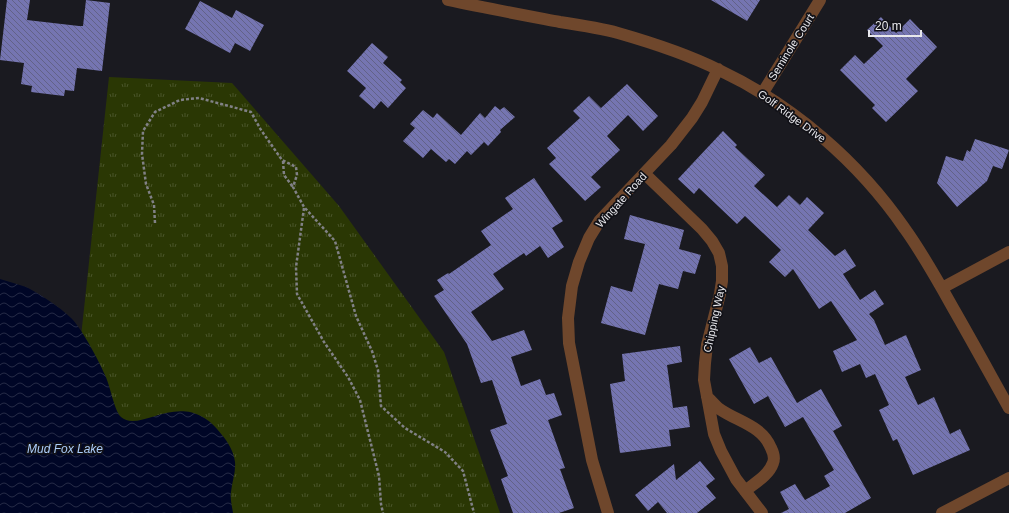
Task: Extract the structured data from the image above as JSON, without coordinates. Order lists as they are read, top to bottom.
{
  "streets": {
    "street": [
      "Seminole Court",
      "Golf Ridge Drive",
      "Wingate Road",
      "Chipping Way"
    ]
  },
  "crossings": [
    ["Seminole Court", "Golf Ridge Drive"],
    ["Golf Ridge Drive", "Wingate Road"],
    ["Wingate Road", "Chipping Way"]
  ],
  "water": ["Mud Fox Lake"],
  "scale_bar": "20 m"
}
